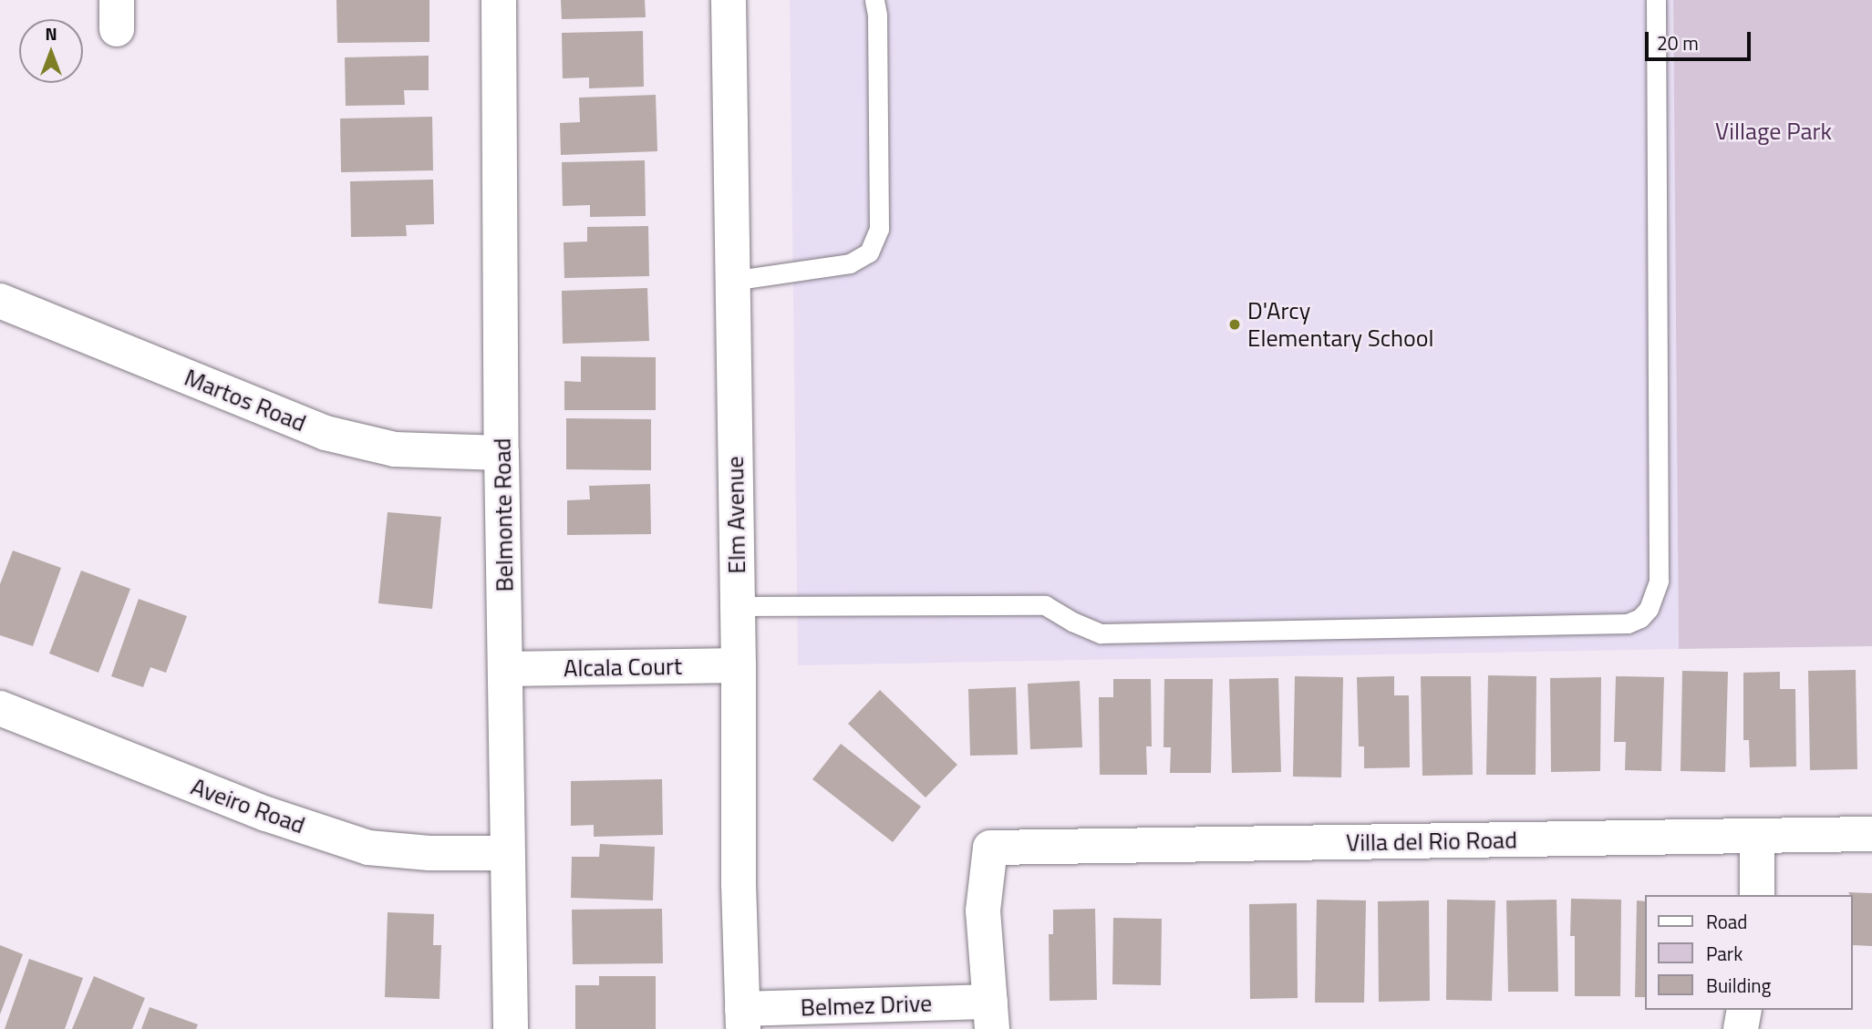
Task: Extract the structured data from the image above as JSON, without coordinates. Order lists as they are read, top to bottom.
{
  "streets": {
    "street": [
      "Martos Road",
      "Belmonte Road",
      "Elm Avenue",
      "Alcala Court",
      "Aveiro Road",
      "Villa del Rio Road",
      "Belmez Drive"
    ]
  },
  "crossings": [
    ["Martos Road", "Belmonte Road"],
    ["Belmonte Road", "Alcala Court"],
    ["Belmonte Road", "Aveiro Road"],
    ["Elm Avenue", "Alcala Court"],
    ["Elm Avenue", "Belmez Drive"],
    ["Villa del Rio Road", "Belmez Drive"]
  ],
  "parks": ["Village Park"],
  "places": ["D'Arcy Elementary School"],
  "legend": ["Road", "Park", "Building"],
  "scale_bar": "20 m",
  "north": "top"
}
